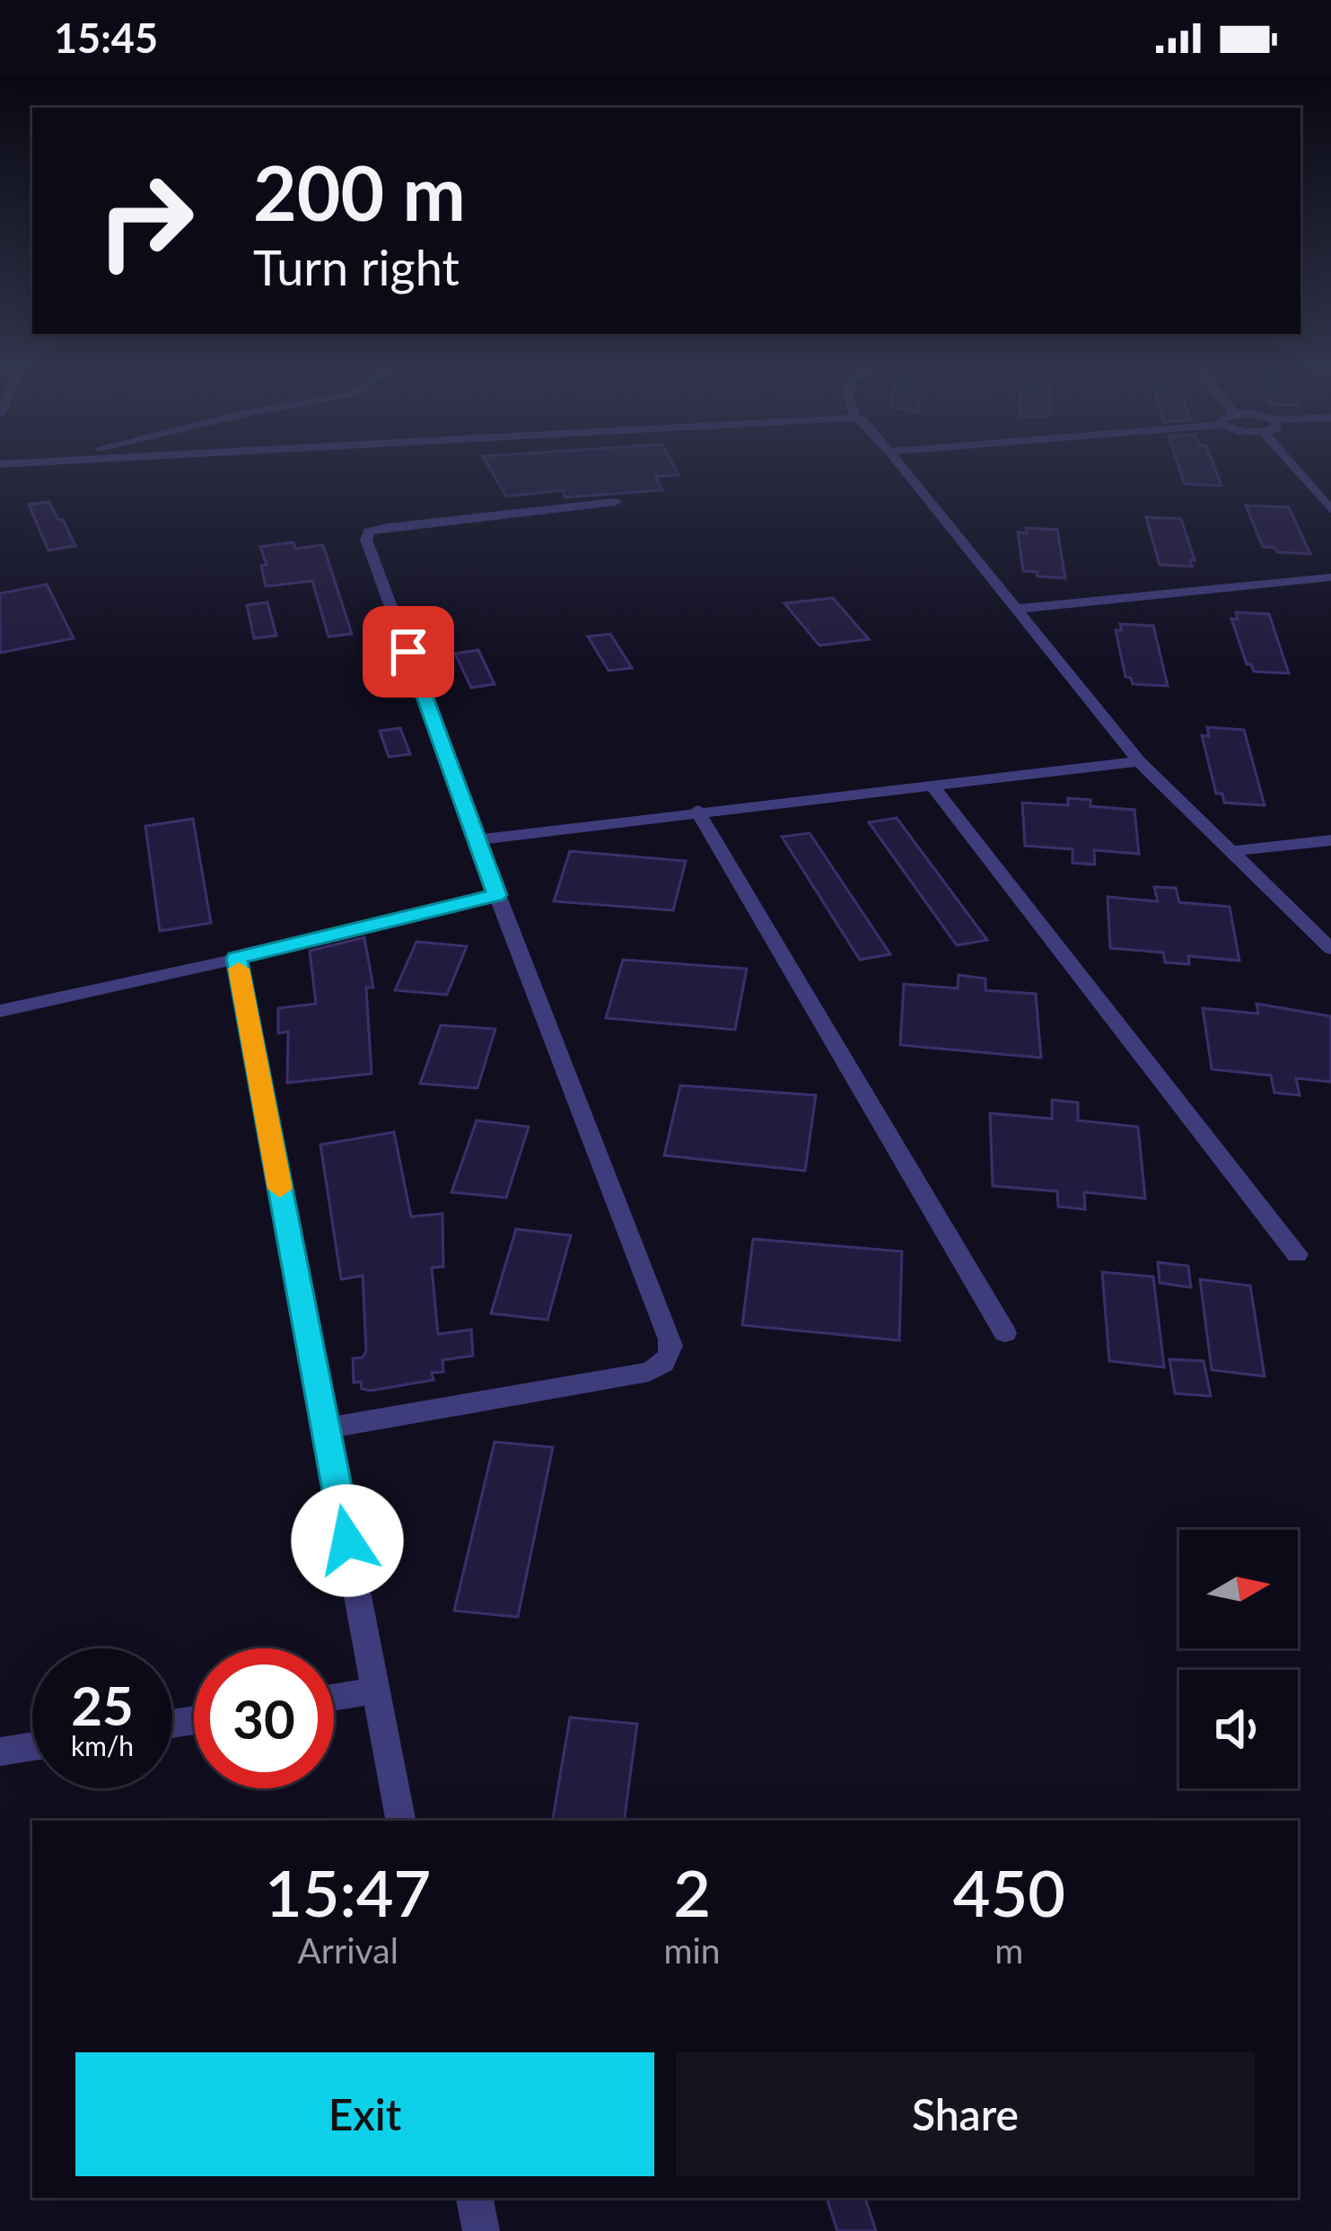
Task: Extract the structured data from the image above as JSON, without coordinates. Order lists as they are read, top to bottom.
{
  "north": "right",
  "page": {
    "status": "15:45",
    "turn": ["200 m", "Turn right"],
    "speed": "25 km/h",
    "limit": "30",
    "eta": [
      "15:47",
      "Arrival",
      "2",
      "min",
      "450",
      "m"
    ],
    "buttons": ["Exit", "Share"]
  }
}
